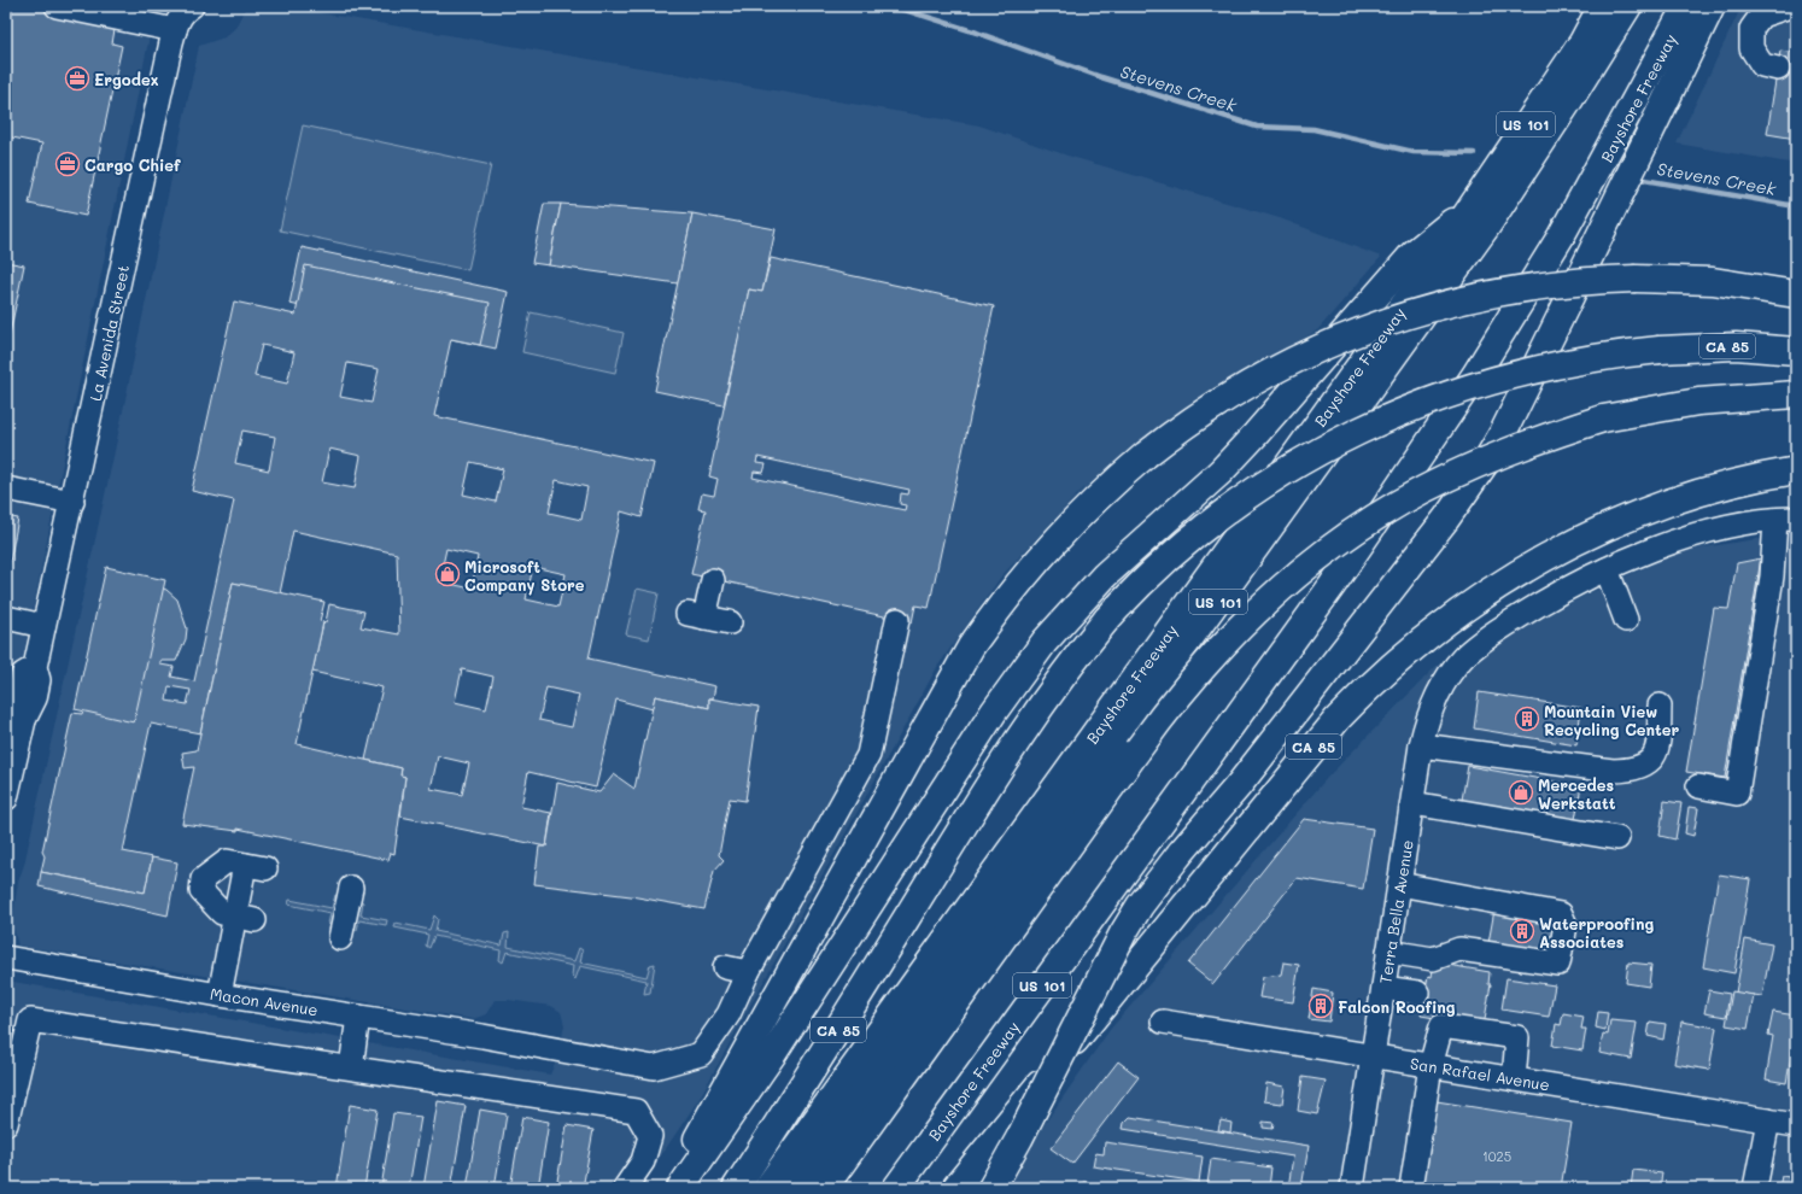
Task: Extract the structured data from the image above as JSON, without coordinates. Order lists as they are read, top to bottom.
{
  "streets": {
    "highway": ["Bayshore Freeway", "US 101", "CA 85"],
    "street": [
      "La Avenida Street",
      "Terra Bella Avenue",
      "Macon Avenue",
      "San Rafael Avenue"
    ]
  },
  "crossings": [
    ["Terra Bella Avenue", "San Rafael Avenue"]
  ],
  "water": ["Stevens Creek"],
  "places": {
    "office": ["Ergodex", "Cargo Chief"],
    "shop": ["Microsoft Company Store", "Mercedes Werkstatt"],
    "building": ["Mountain View Recycling Center", "Waterproofing Associates", "Falcon Roofing"]
  },
  "house_numbers": ["1025"]
}
